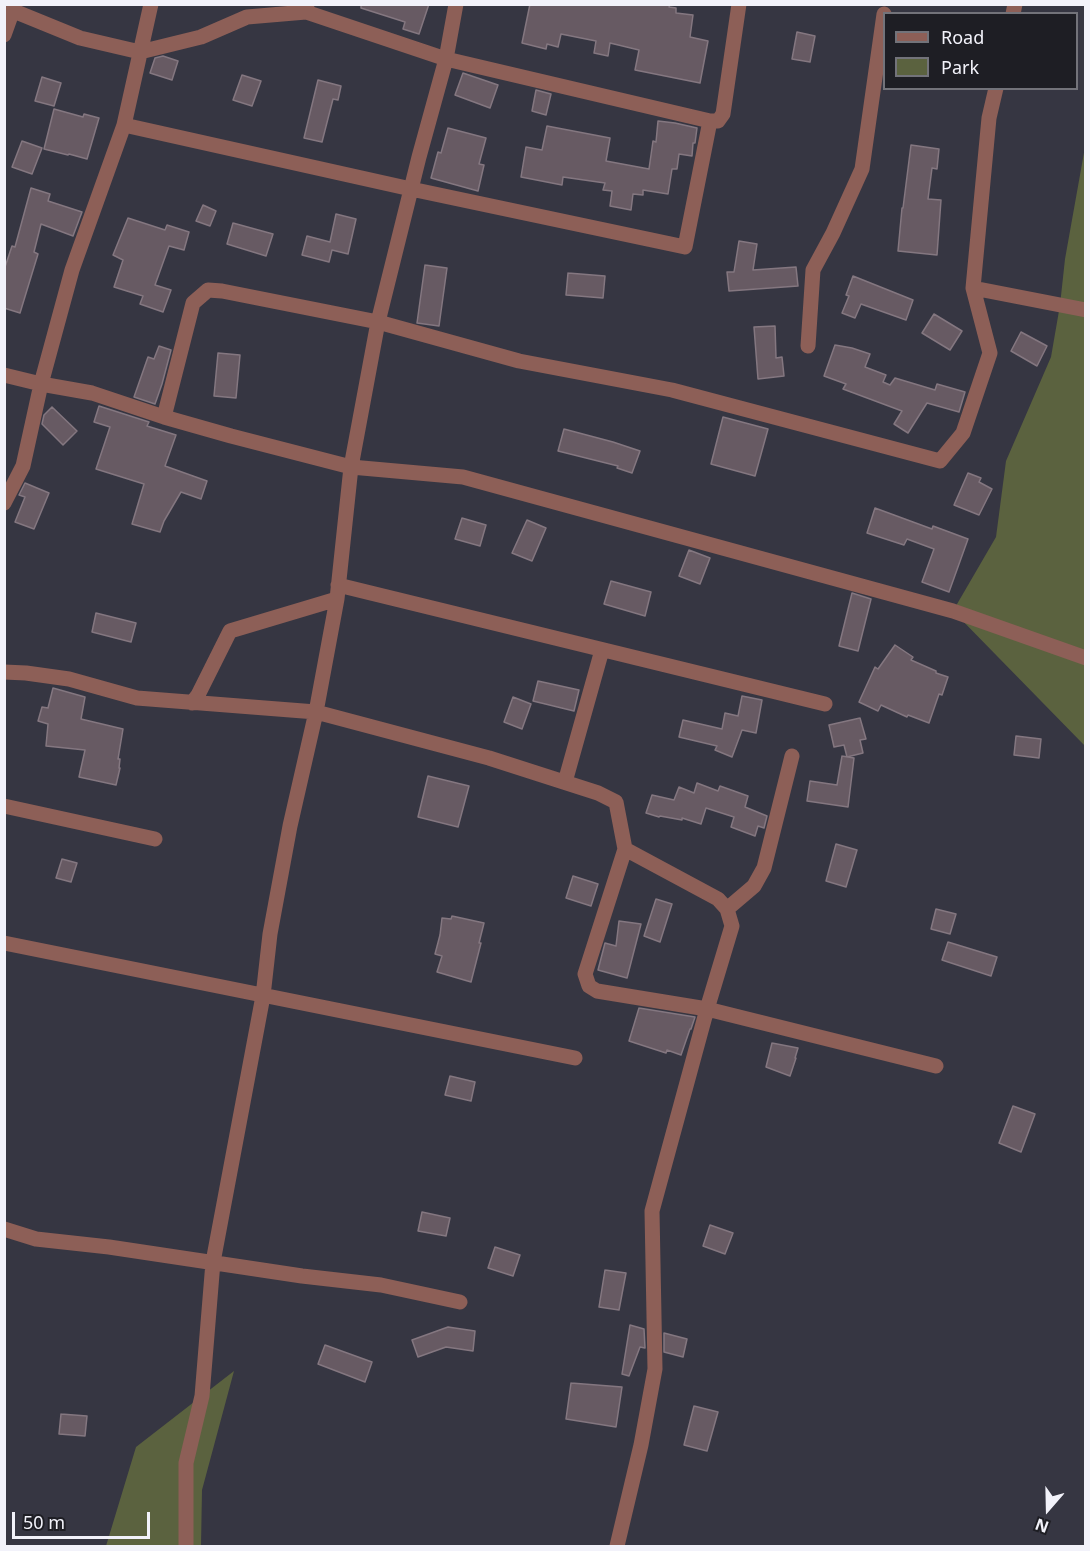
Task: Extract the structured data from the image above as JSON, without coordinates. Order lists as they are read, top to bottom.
{
  "legend": ["Road", "Park"],
  "scale_bar": "50 m",
  "north": "bottom"
}
